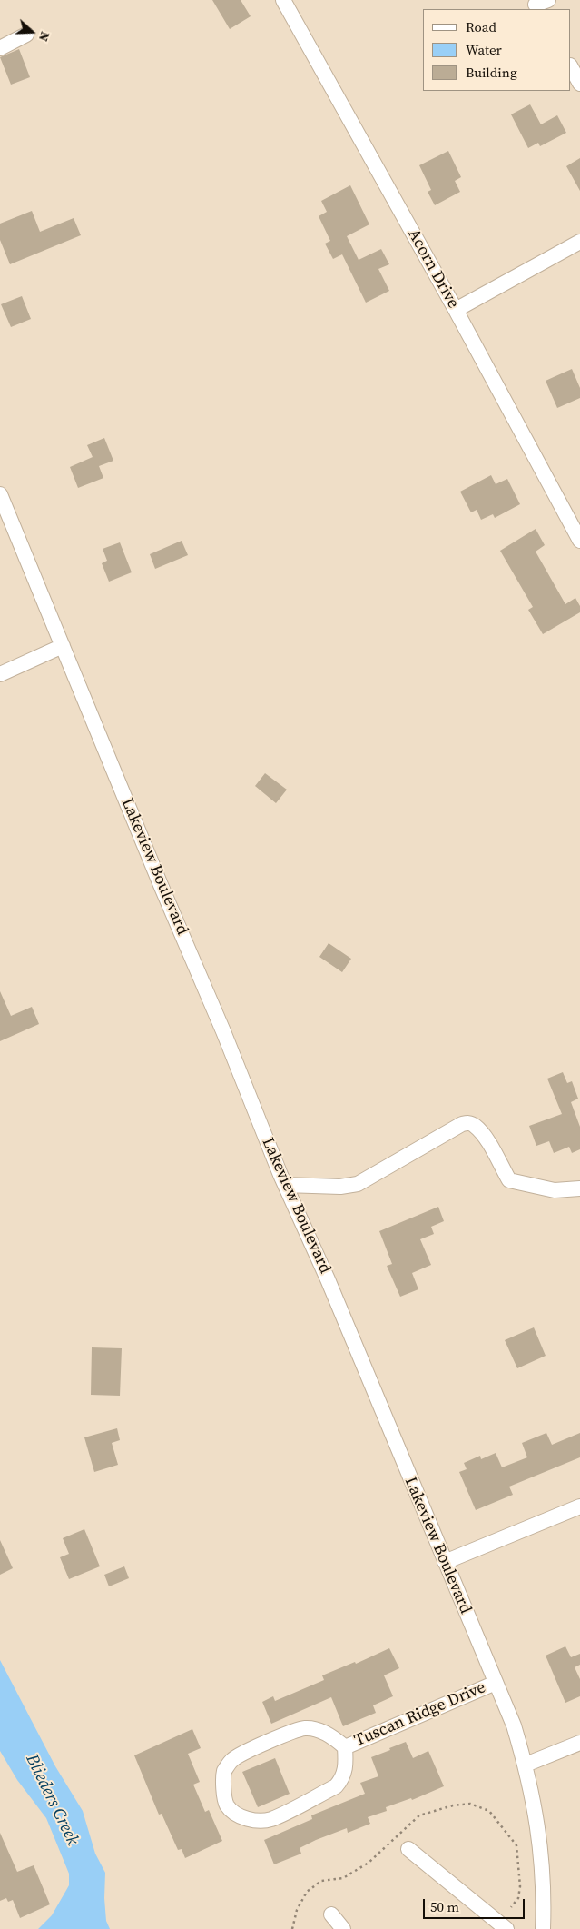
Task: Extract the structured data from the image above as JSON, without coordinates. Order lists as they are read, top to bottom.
{
  "streets": {
    "street": ["Acorn Drive", "Lakeview Boulevard", "Tuscan Ridge Drive"]
  },
  "crossings": [
    ["Lakeview Boulevard", "Tuscan Ridge Drive"]
  ],
  "water": ["Blieders Creek"],
  "legend": ["Road", "Water", "Building"],
  "scale_bar": "50 m",
  "north": "right"
}
